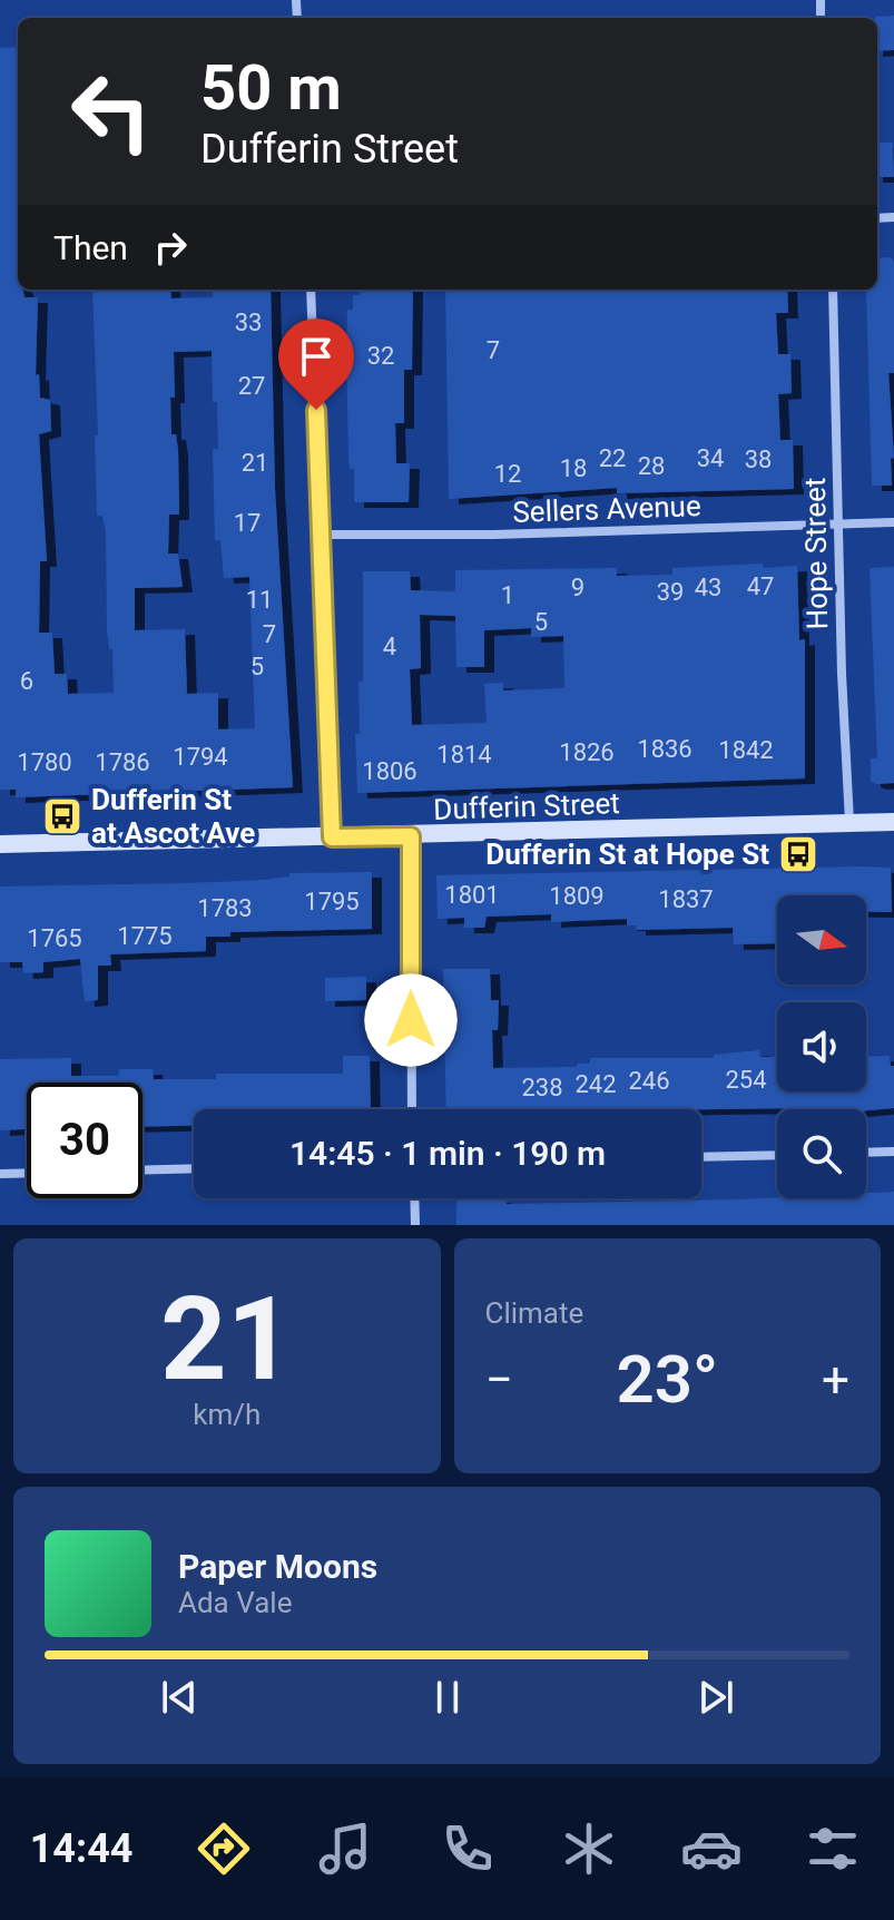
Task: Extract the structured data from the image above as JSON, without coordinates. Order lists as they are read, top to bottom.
{
  "streets": {
    "main road": ["Dufferin Street"],
    "street": ["Sellers Avenue", "Hope Street"]
  },
  "crossings": [
    ["Sellers Avenue", "Hope Street"],
    ["Hope Street", "Dufferin Street"]
  ],
  "places": {
    "bus stop": ["Dufferin St at Ascot Ave", "Dufferin St at Hope St"]
  },
  "house_numbers": [
    "33",
    "7",
    "32",
    "27",
    "22",
    "34",
    "38",
    "21",
    "28",
    "18",
    "12",
    "17",
    "47",
    "9",
    "43",
    "39",
    "1",
    "11",
    "5",
    "7",
    "4",
    "5",
    "6",
    "1836",
    "1842",
    "1826",
    "1814",
    "1794",
    "1780",
    "1786",
    "1806",
    "1801",
    "1809",
    "1837",
    "1795",
    "1783",
    "1775",
    "1765",
    "254",
    "246",
    "242",
    "238"
  ],
  "north": "right",
  "page": {
    "turn": ["50 m", "Dufferin Street"],
    "then": "Then",
    "limit": "30",
    "trip": "14:45 · 1 min · 190 m",
    "tile": [
      ["21", "km/h"],
      "Climate"
    ],
    "heat": ["−", "23°", "+"],
    "song": ["Paper Moons", "Ada Vale"],
    "tabs": "14:44"
  }
}
